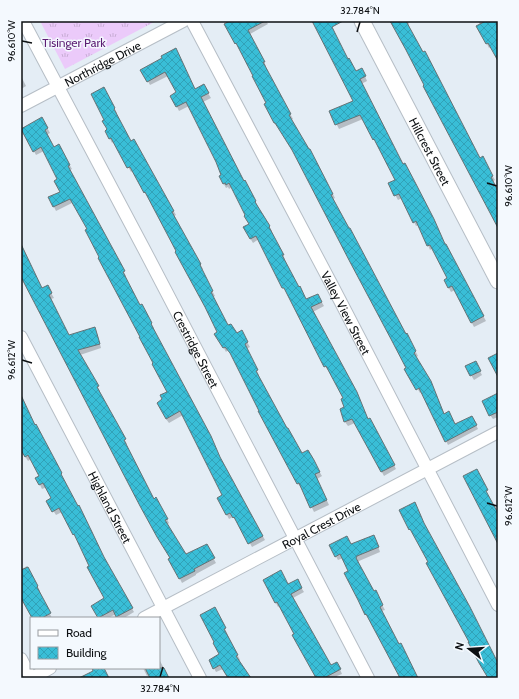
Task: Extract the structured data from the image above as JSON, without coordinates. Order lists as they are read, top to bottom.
{
  "streets": {
    "street": [
      "Northridge Drive",
      "Hillcrest Street",
      "Valley View Street",
      "Crestridge Street",
      "Highland Street",
      "Royal Crest Drive"
    ]
  },
  "crossings": [
    ["Northridge Drive", "Crestridge Street"],
    ["Valley View Street", "Royal Crest Drive"],
    ["Crestridge Street", "Royal Crest Drive"],
    ["Highland Street", "Royal Crest Drive"]
  ],
  "parks": ["Tisinger Park"],
  "legend": ["Road", "Building"],
  "north": "left",
  "coordinates": ["32.784°N", "96.610°W", "96.612°W"]
}
